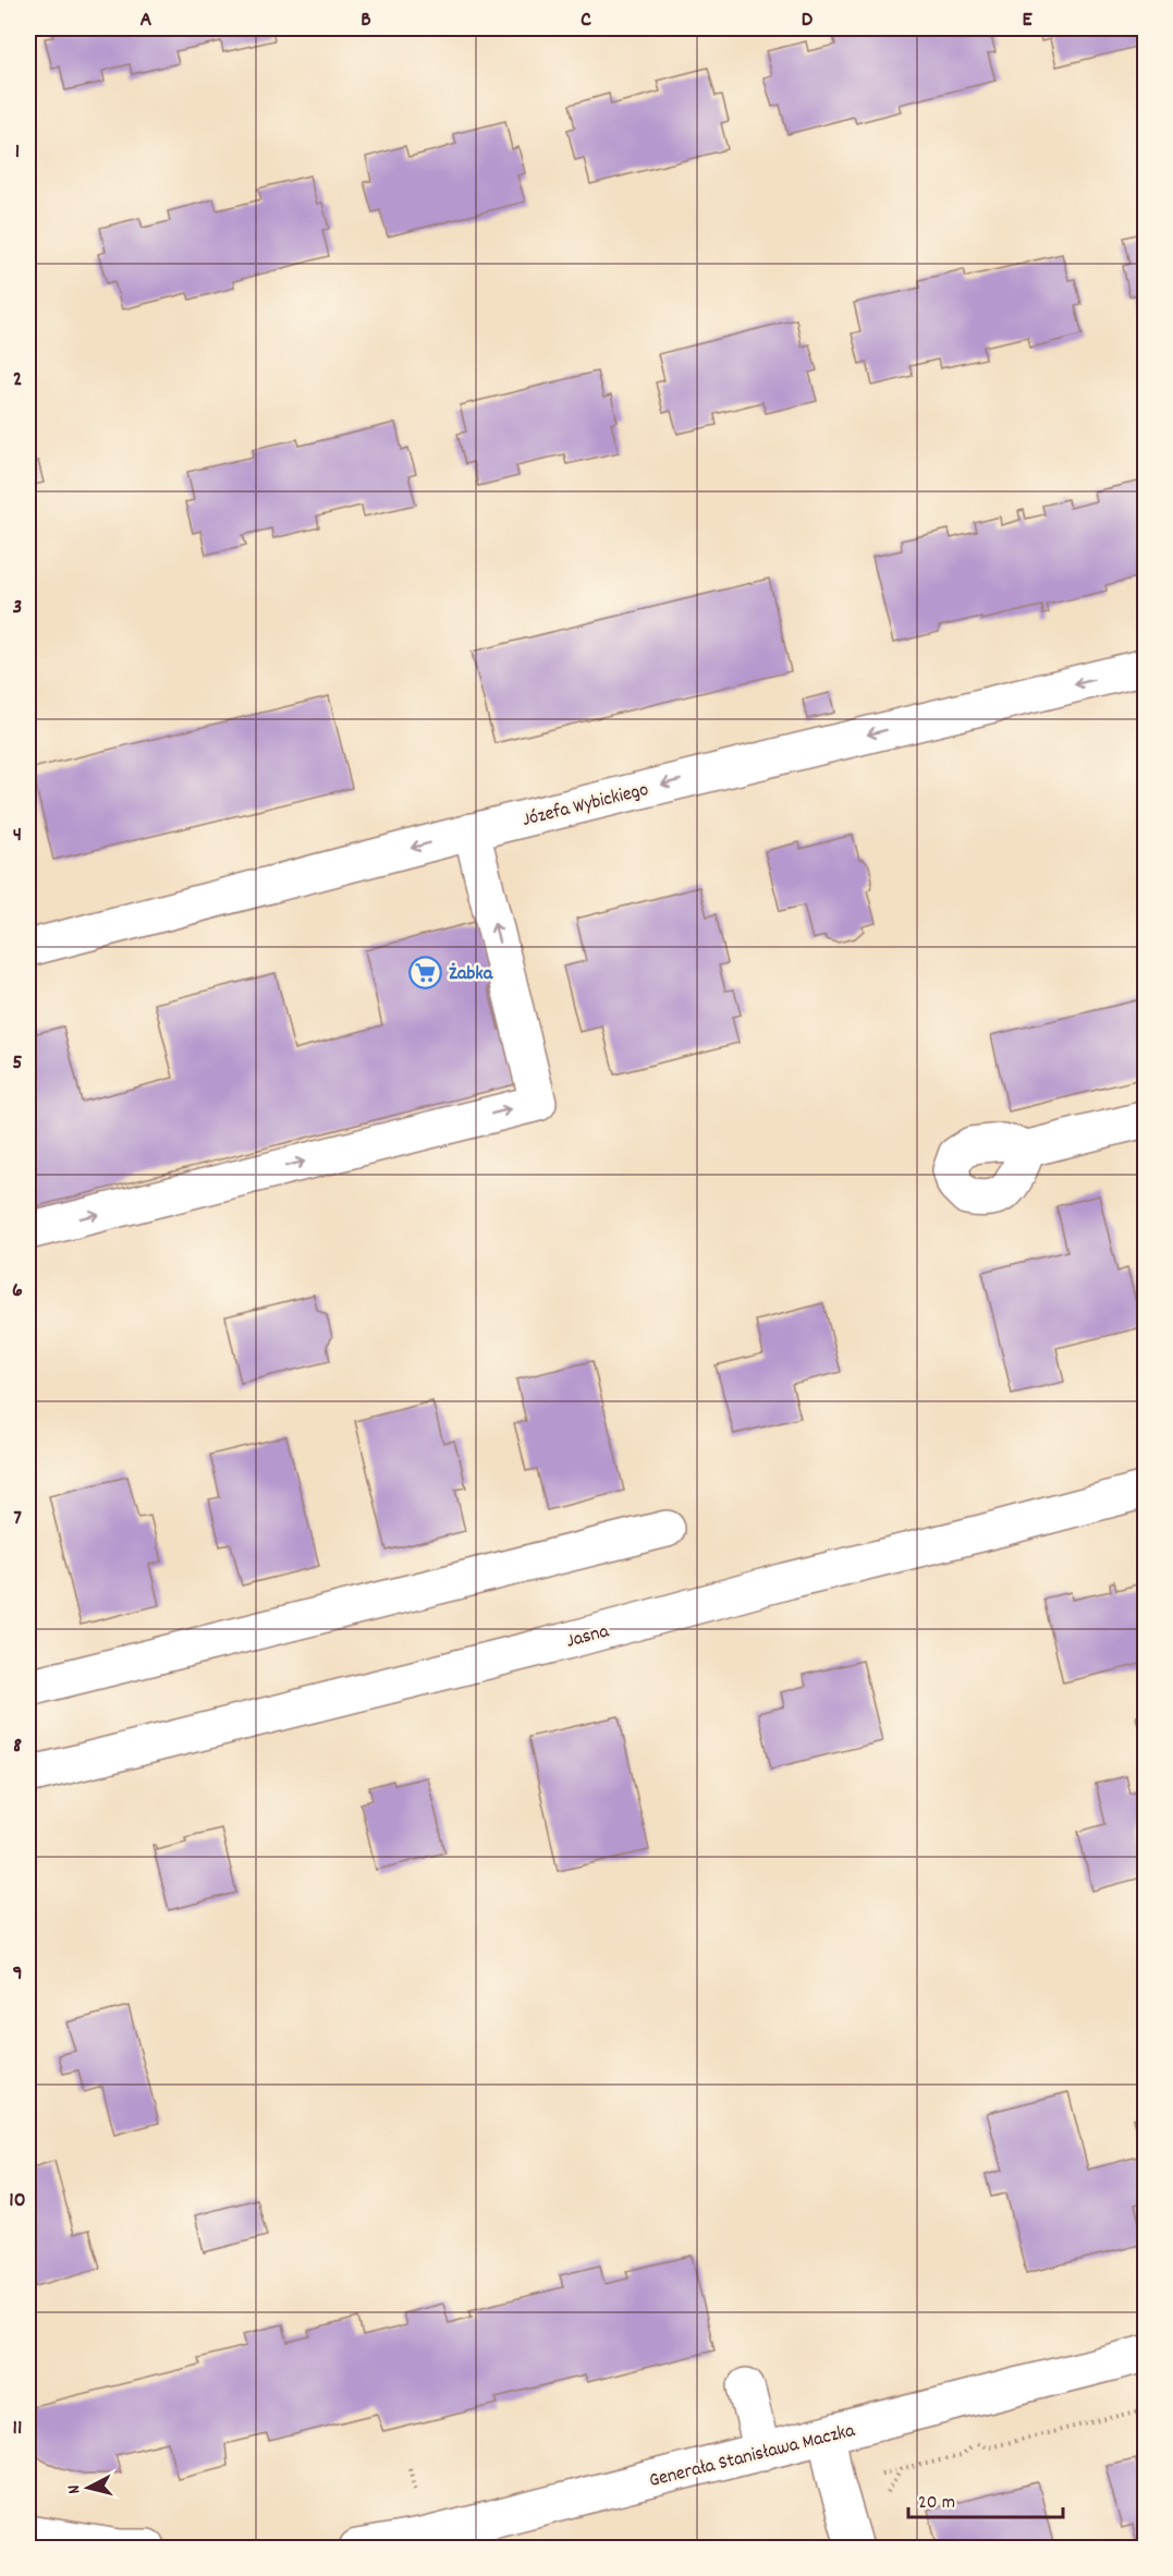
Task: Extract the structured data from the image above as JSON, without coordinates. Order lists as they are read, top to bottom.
{
  "streets": {
    "street": ["Józefa Wybickiego", "Jasna", "Generała Stanisława Maczka"]
  },
  "one_way": ["Józefa Wybickiego"],
  "places": {
    "supermarket": ["Żabka"]
  },
  "scale_bar": "20 m",
  "north": "left",
  "grid": {
    "columns": [
      "A",
      "B",
      "C",
      "D",
      "E"
    ],
    "rows": [
      "1",
      "2",
      "3",
      "4",
      "5",
      "6",
      "7",
      "8",
      "9",
      "10",
      "11"
    ]
  }
}
